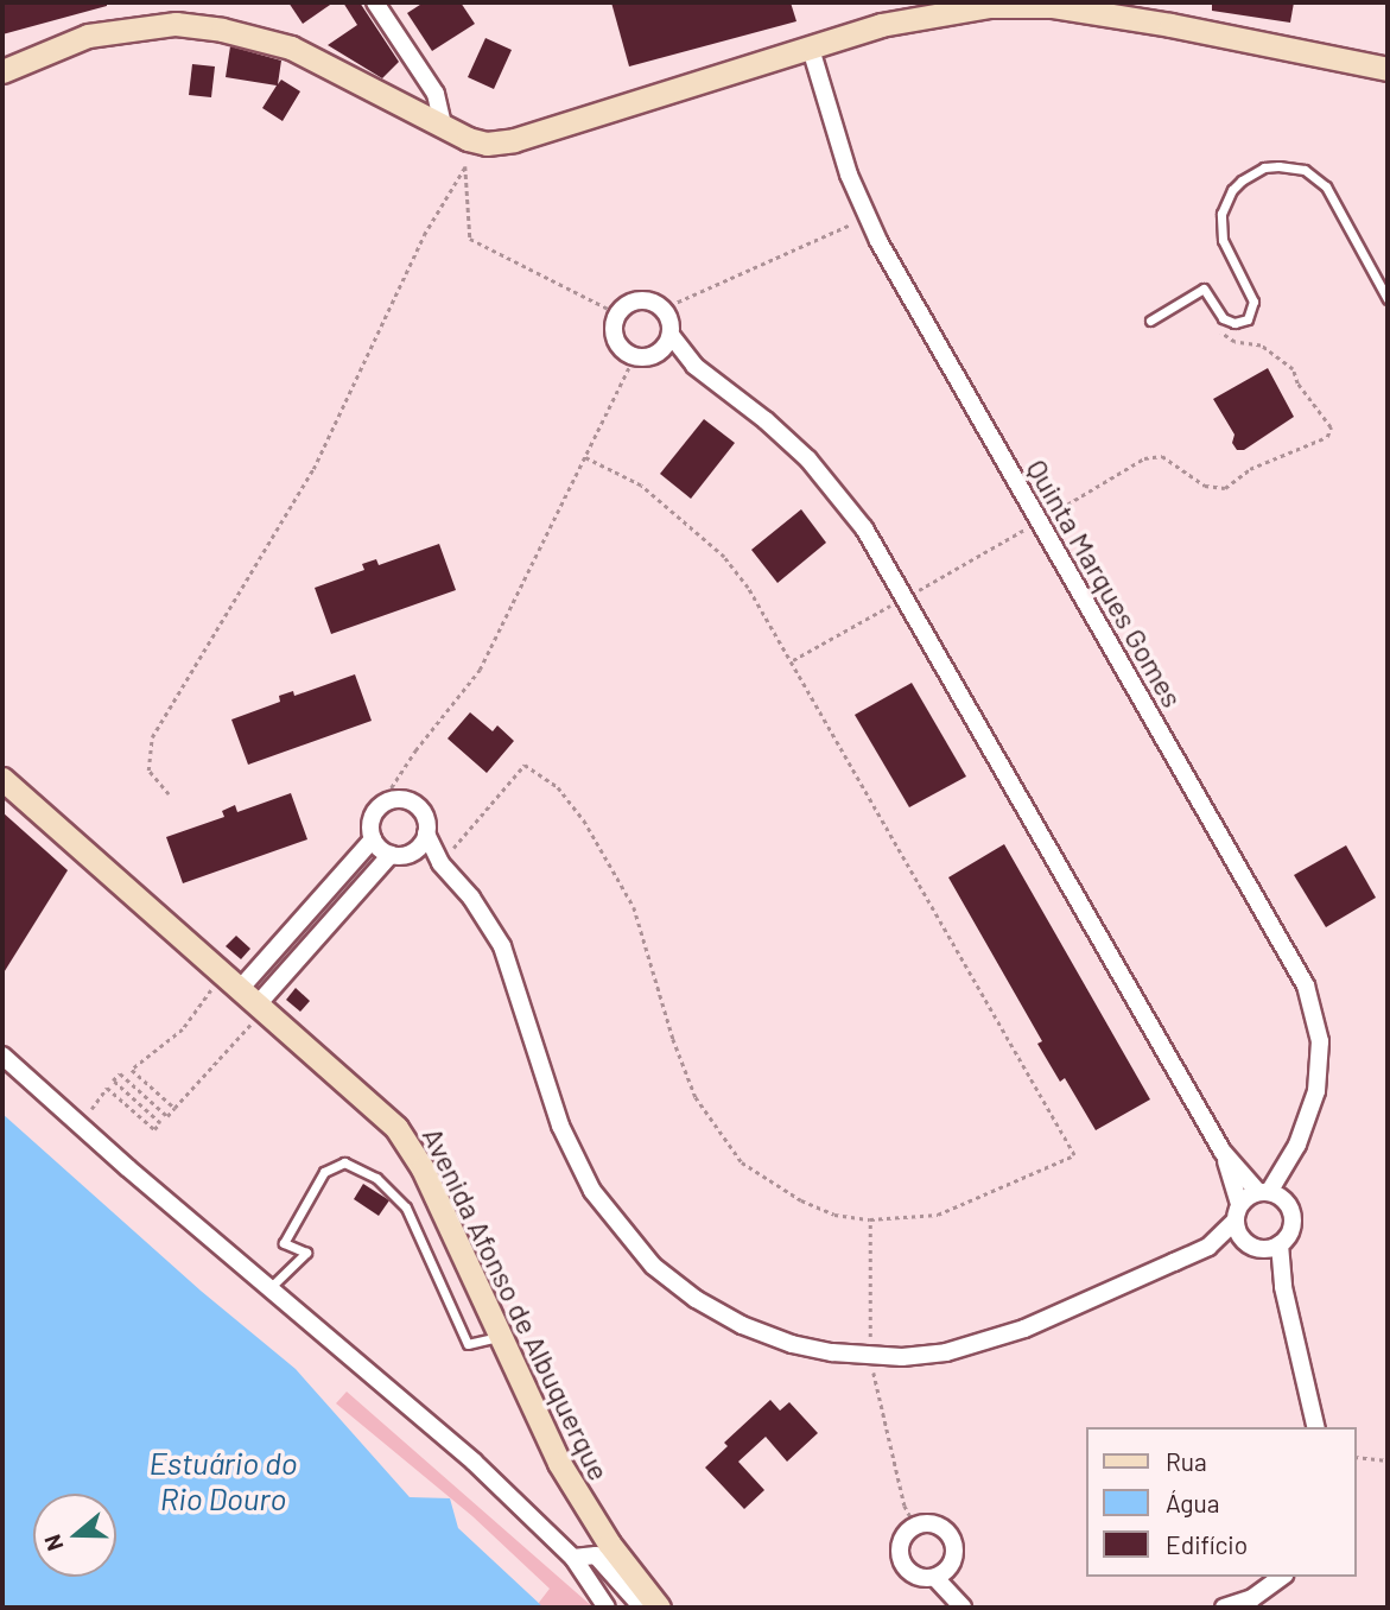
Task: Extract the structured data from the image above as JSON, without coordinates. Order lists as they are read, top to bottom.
{
  "streets": {
    "main road": ["Avenida Afonso de Albuquerque"],
    "street": ["Quinta Marques Gomes"]
  },
  "water": ["Estuário do Rio Douro"],
  "legend": ["Rua", "Água", "Edifício"],
  "north": "left"
}
